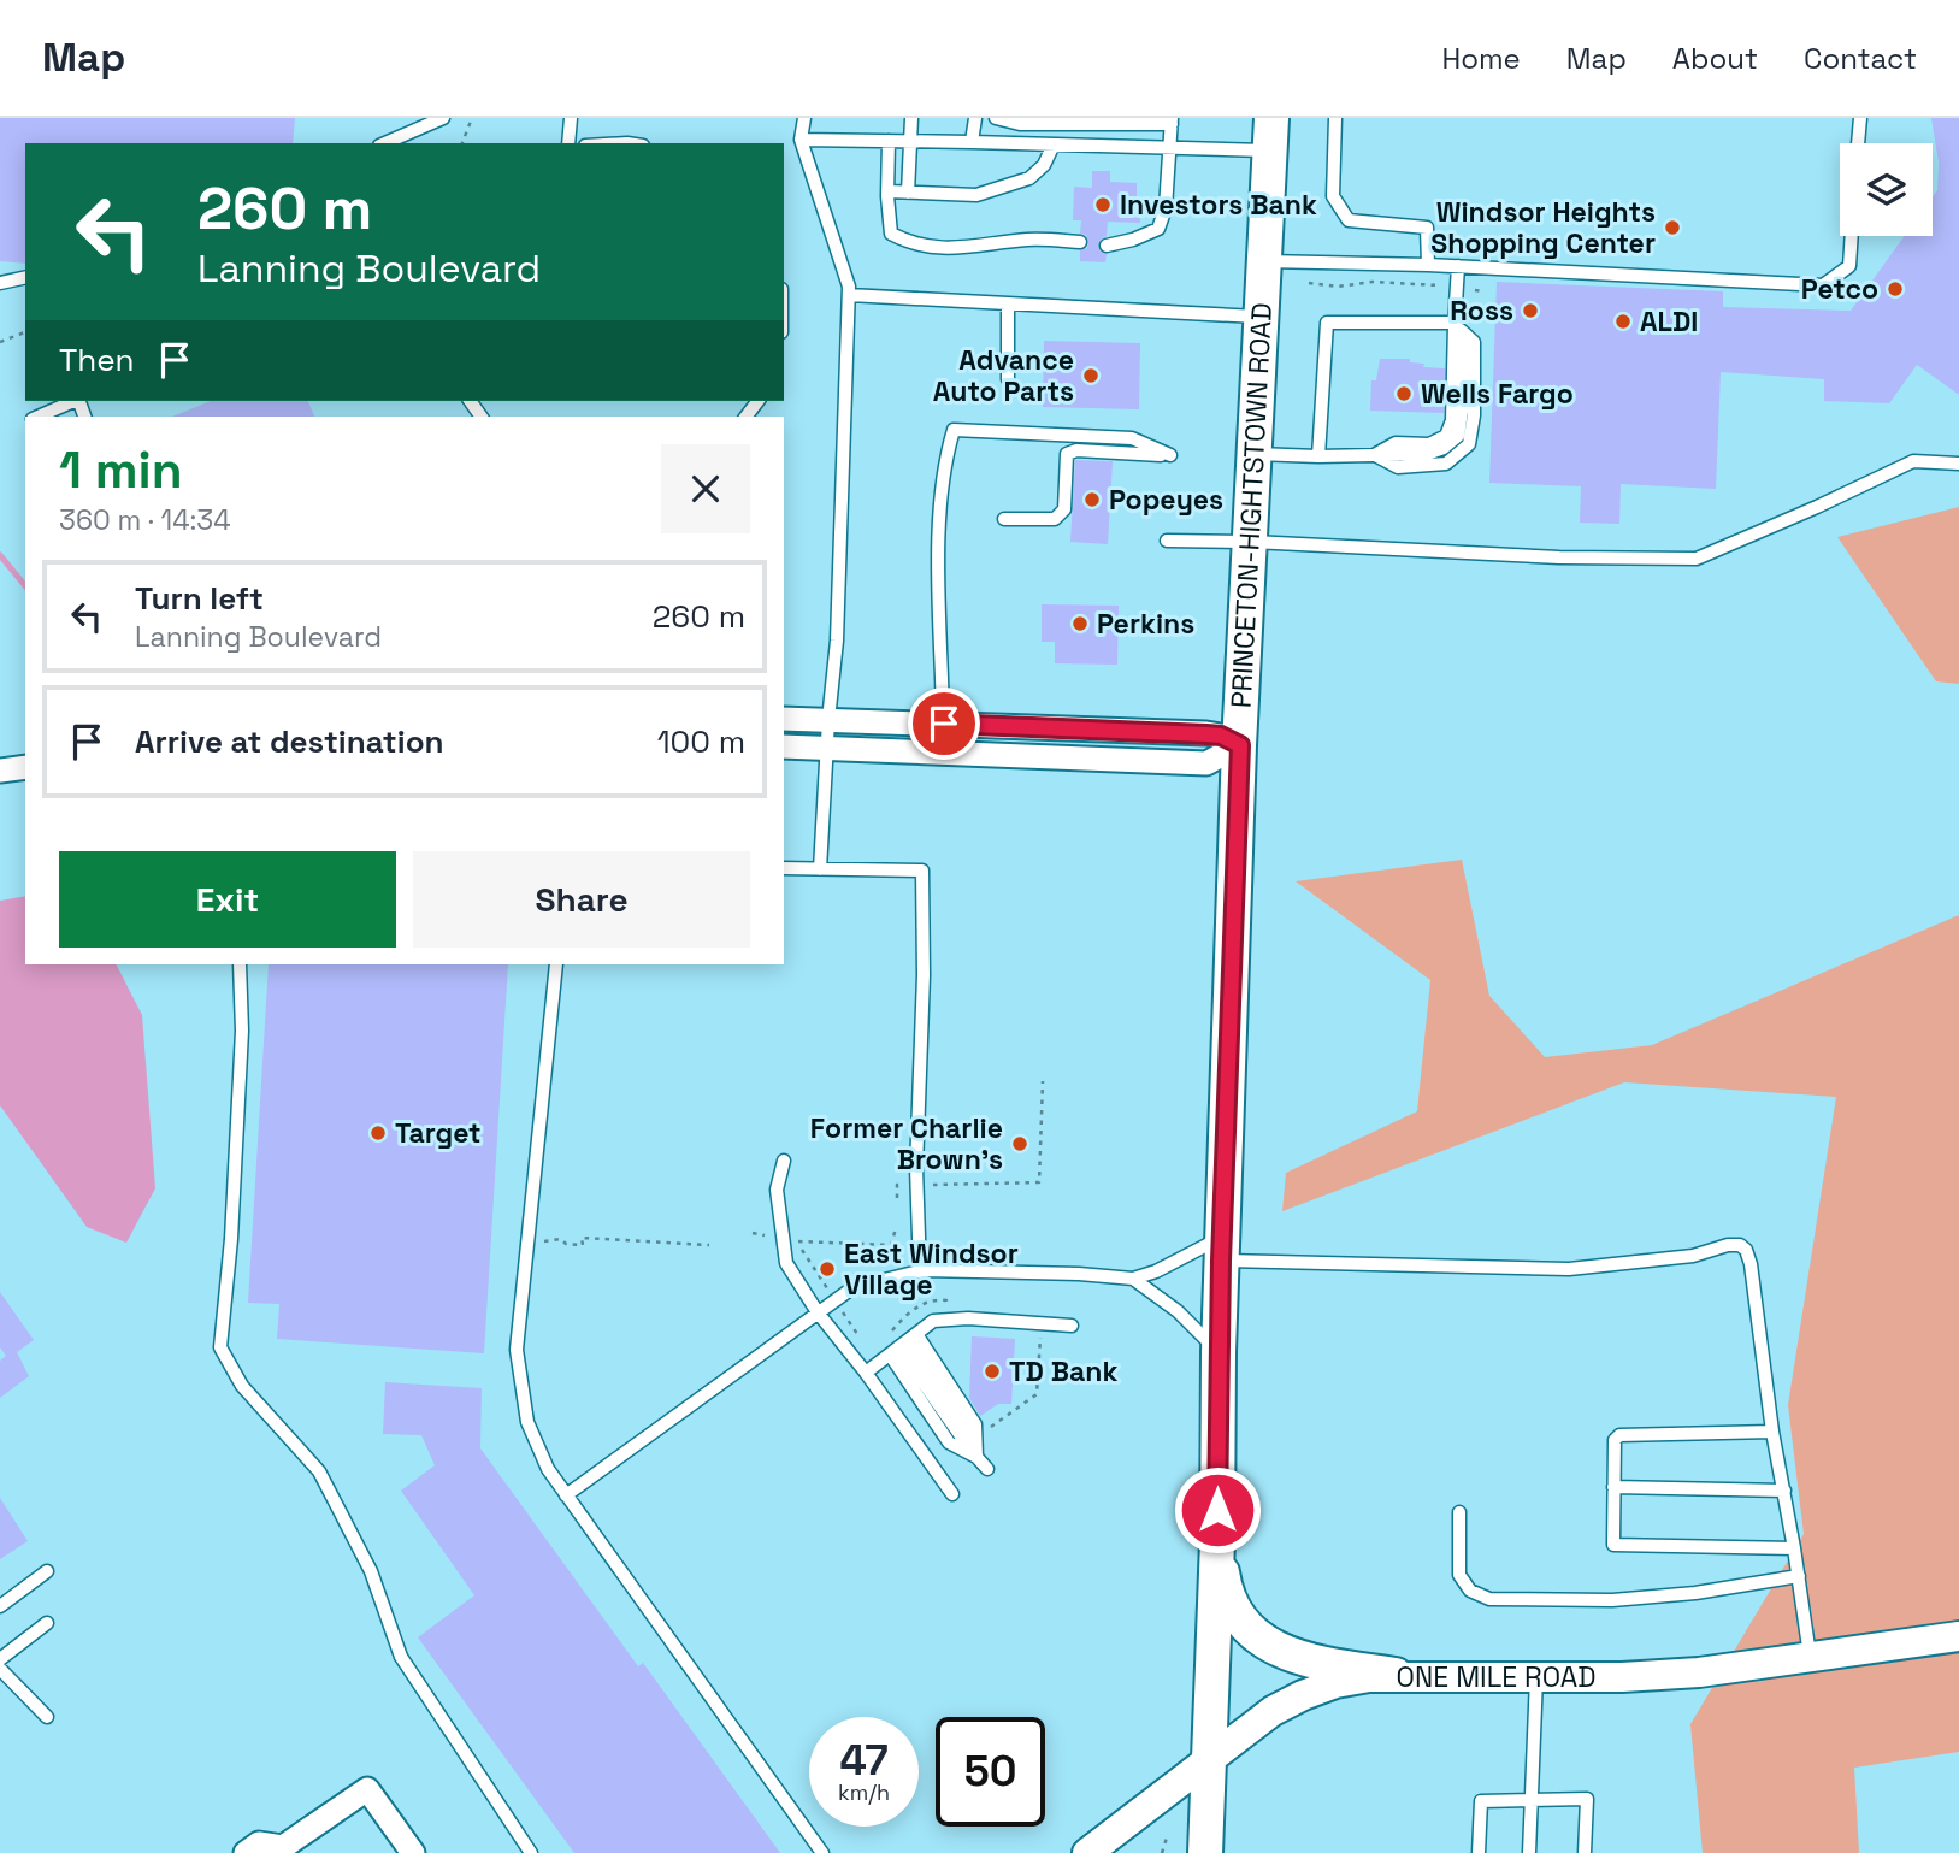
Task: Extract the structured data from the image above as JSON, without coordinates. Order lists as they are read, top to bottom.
{
  "streets": {
    "main road": ["PRINCETON-HIGHTSTOWN ROAD"],
    "street": ["ONE MILE ROAD"]
  },
  "crossings": [
    ["PRINCETON-HIGHTSTOWN ROAD", "ONE MILE ROAD"]
  ],
  "places": [
    "Investors Bank",
    "Windsor Heights Shopping Center",
    "Petco",
    "Ross",
    "ALDI",
    "Advance Auto Parts",
    "Wells Fargo",
    "Popeyes",
    "Perkins",
    "Target",
    "Former Charlie Brown's",
    "East Windsor Village",
    "TD Bank"
  ],
  "page": {
    "header": "Map",
    "nav": [
      "Home",
      "Map",
      "About",
      "Contact"
    ],
    "turn": ["260 m", "Lanning Boulevard"],
    "then": "Then",
    "heading": ["1 min", "360 m · 14:34"],
    "list": [
      {
        "name": "Turn left",
        "note": "Lanning Boulevard",
        "value": "260 m"
      },
      {
        "name": "Arrive at destination",
        "value": "100 m"
      }
    ],
    "buttons": ["Exit", "Share"],
    "speed": "47 km/h",
    "limit": "50"
  }
}
